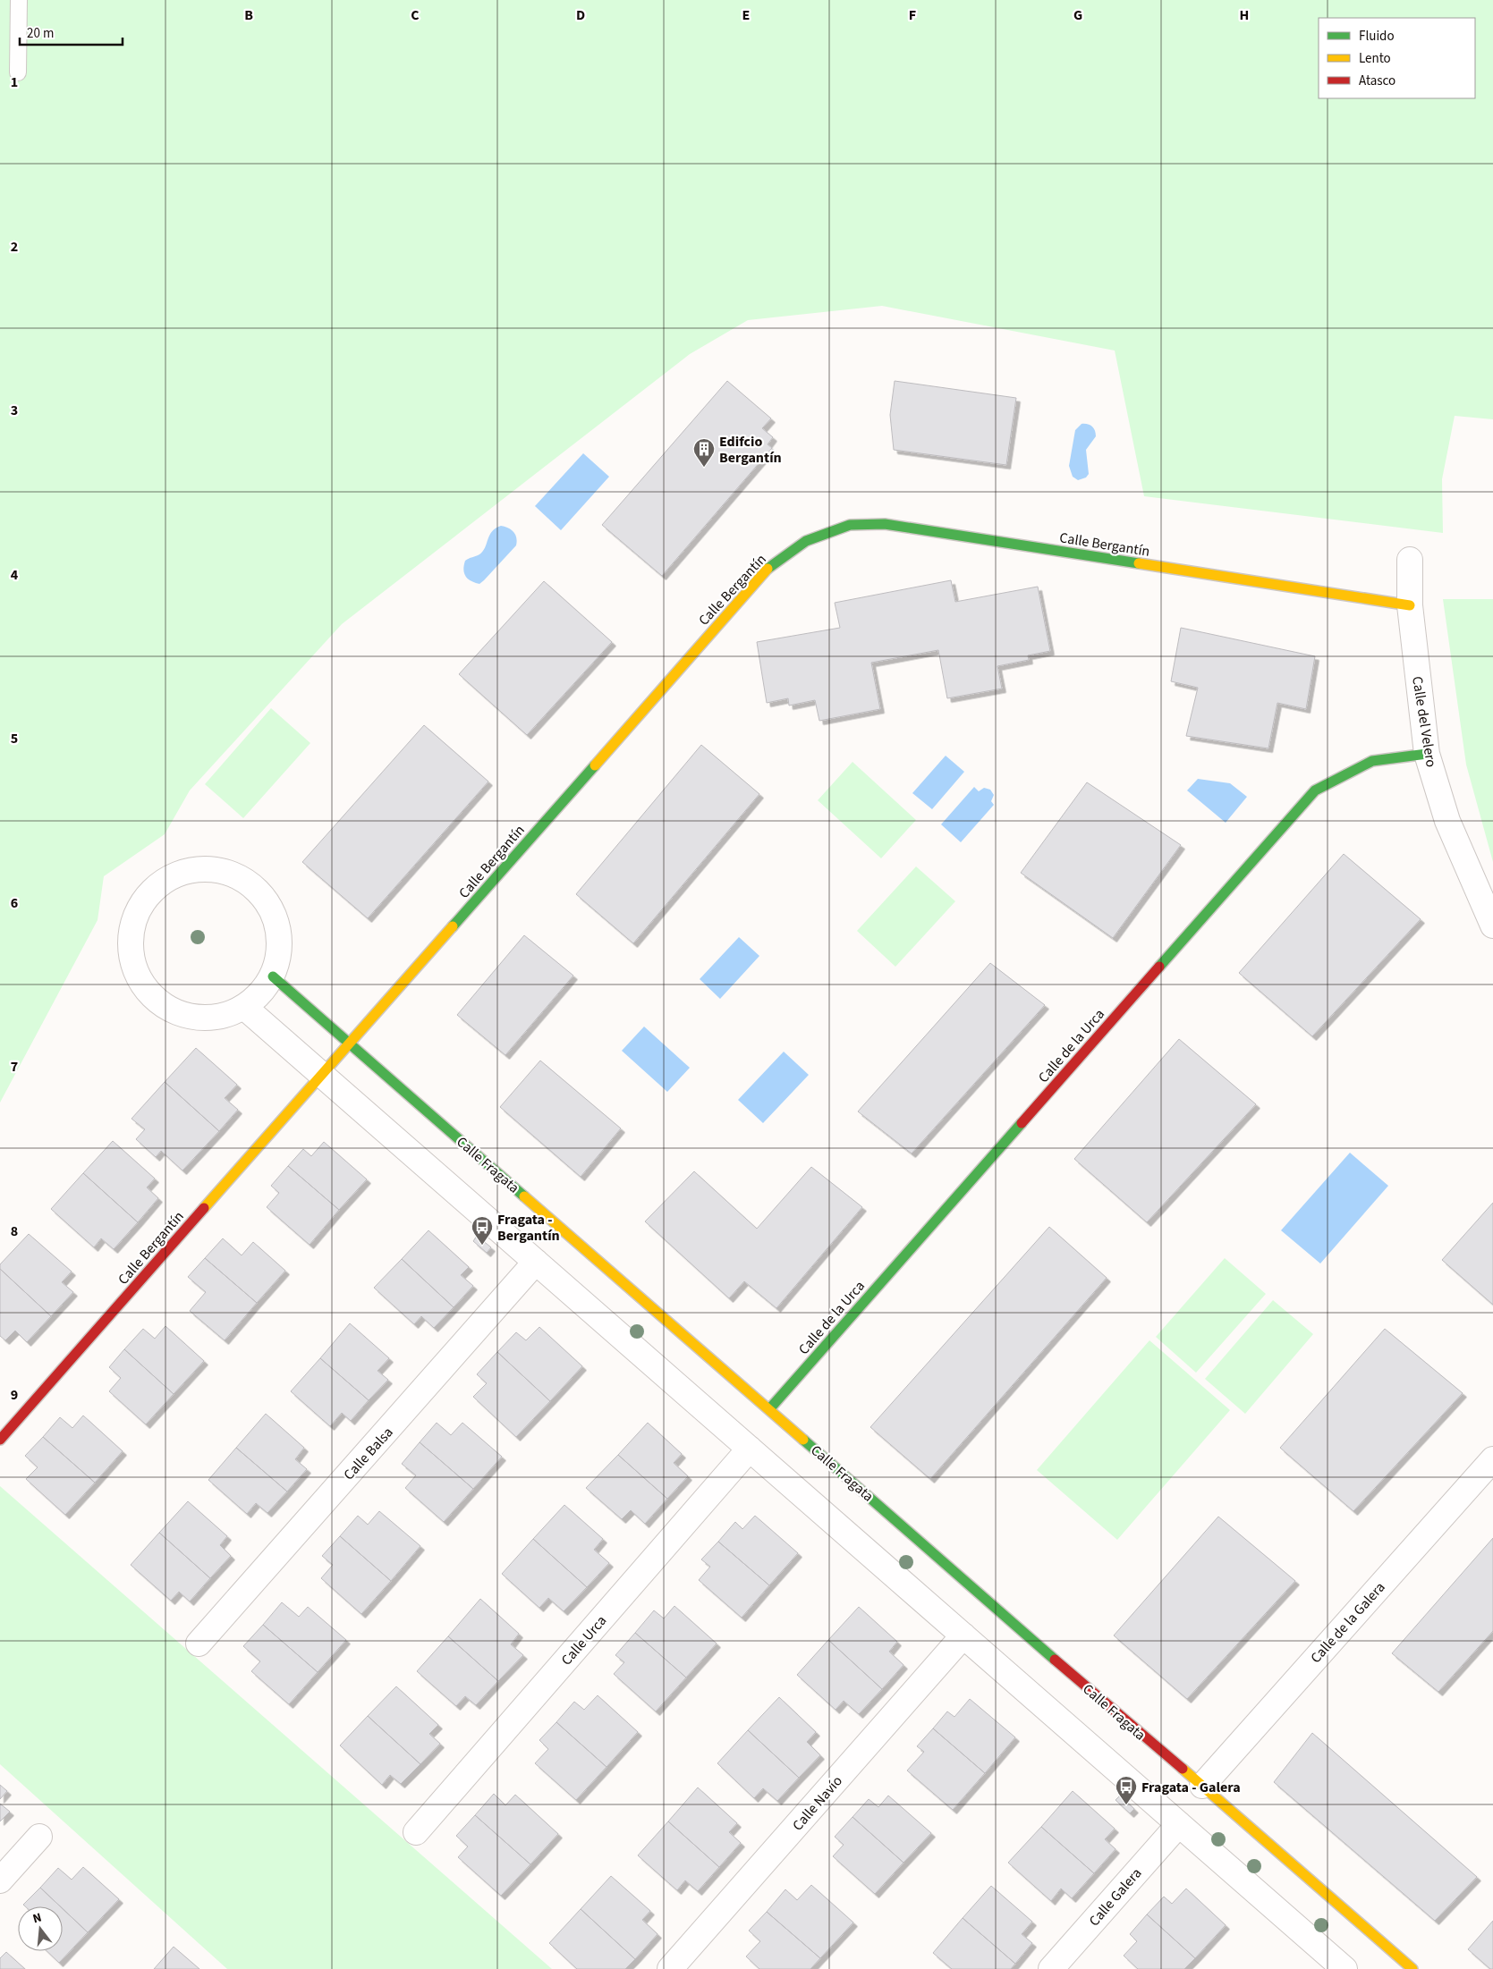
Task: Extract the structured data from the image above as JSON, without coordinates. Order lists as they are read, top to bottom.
{
  "streets": {
    "street": [
      "Calle Bergantín",
      "Calle del Velero",
      "Calle de la Urca",
      "Calle Fragata",
      "Calle Balsa",
      "Calle de la Galera",
      "Calle Urca",
      "Calle Navío",
      "Calle Galera"
    ]
  },
  "crossings": [
    ["Calle Bergantín", "Calle del Velero"],
    ["Calle Bergantín", "Calle Fragata"],
    ["Calle del Velero", "Calle de la Urca"],
    ["Calle de la Urca", "Calle Fragata"],
    ["Calle Fragata", "Calle de la Galera"]
  ],
  "places": {
    "building": ["Edifcio Bergantín"],
    "bus stop": ["Fragata - Bergantín", "Fragata - Galera"]
  },
  "legend": ["Fluido", "Lento", "Atasco"],
  "scale_bar": "20 m",
  "north": "top",
  "grid": {
    "columns": [
      "B",
      "C",
      "D",
      "E",
      "F",
      "G",
      "H"
    ],
    "rows": [
      "1",
      "2",
      "3",
      "4",
      "5",
      "6",
      "7",
      "8",
      "9"
    ]
  }
}
